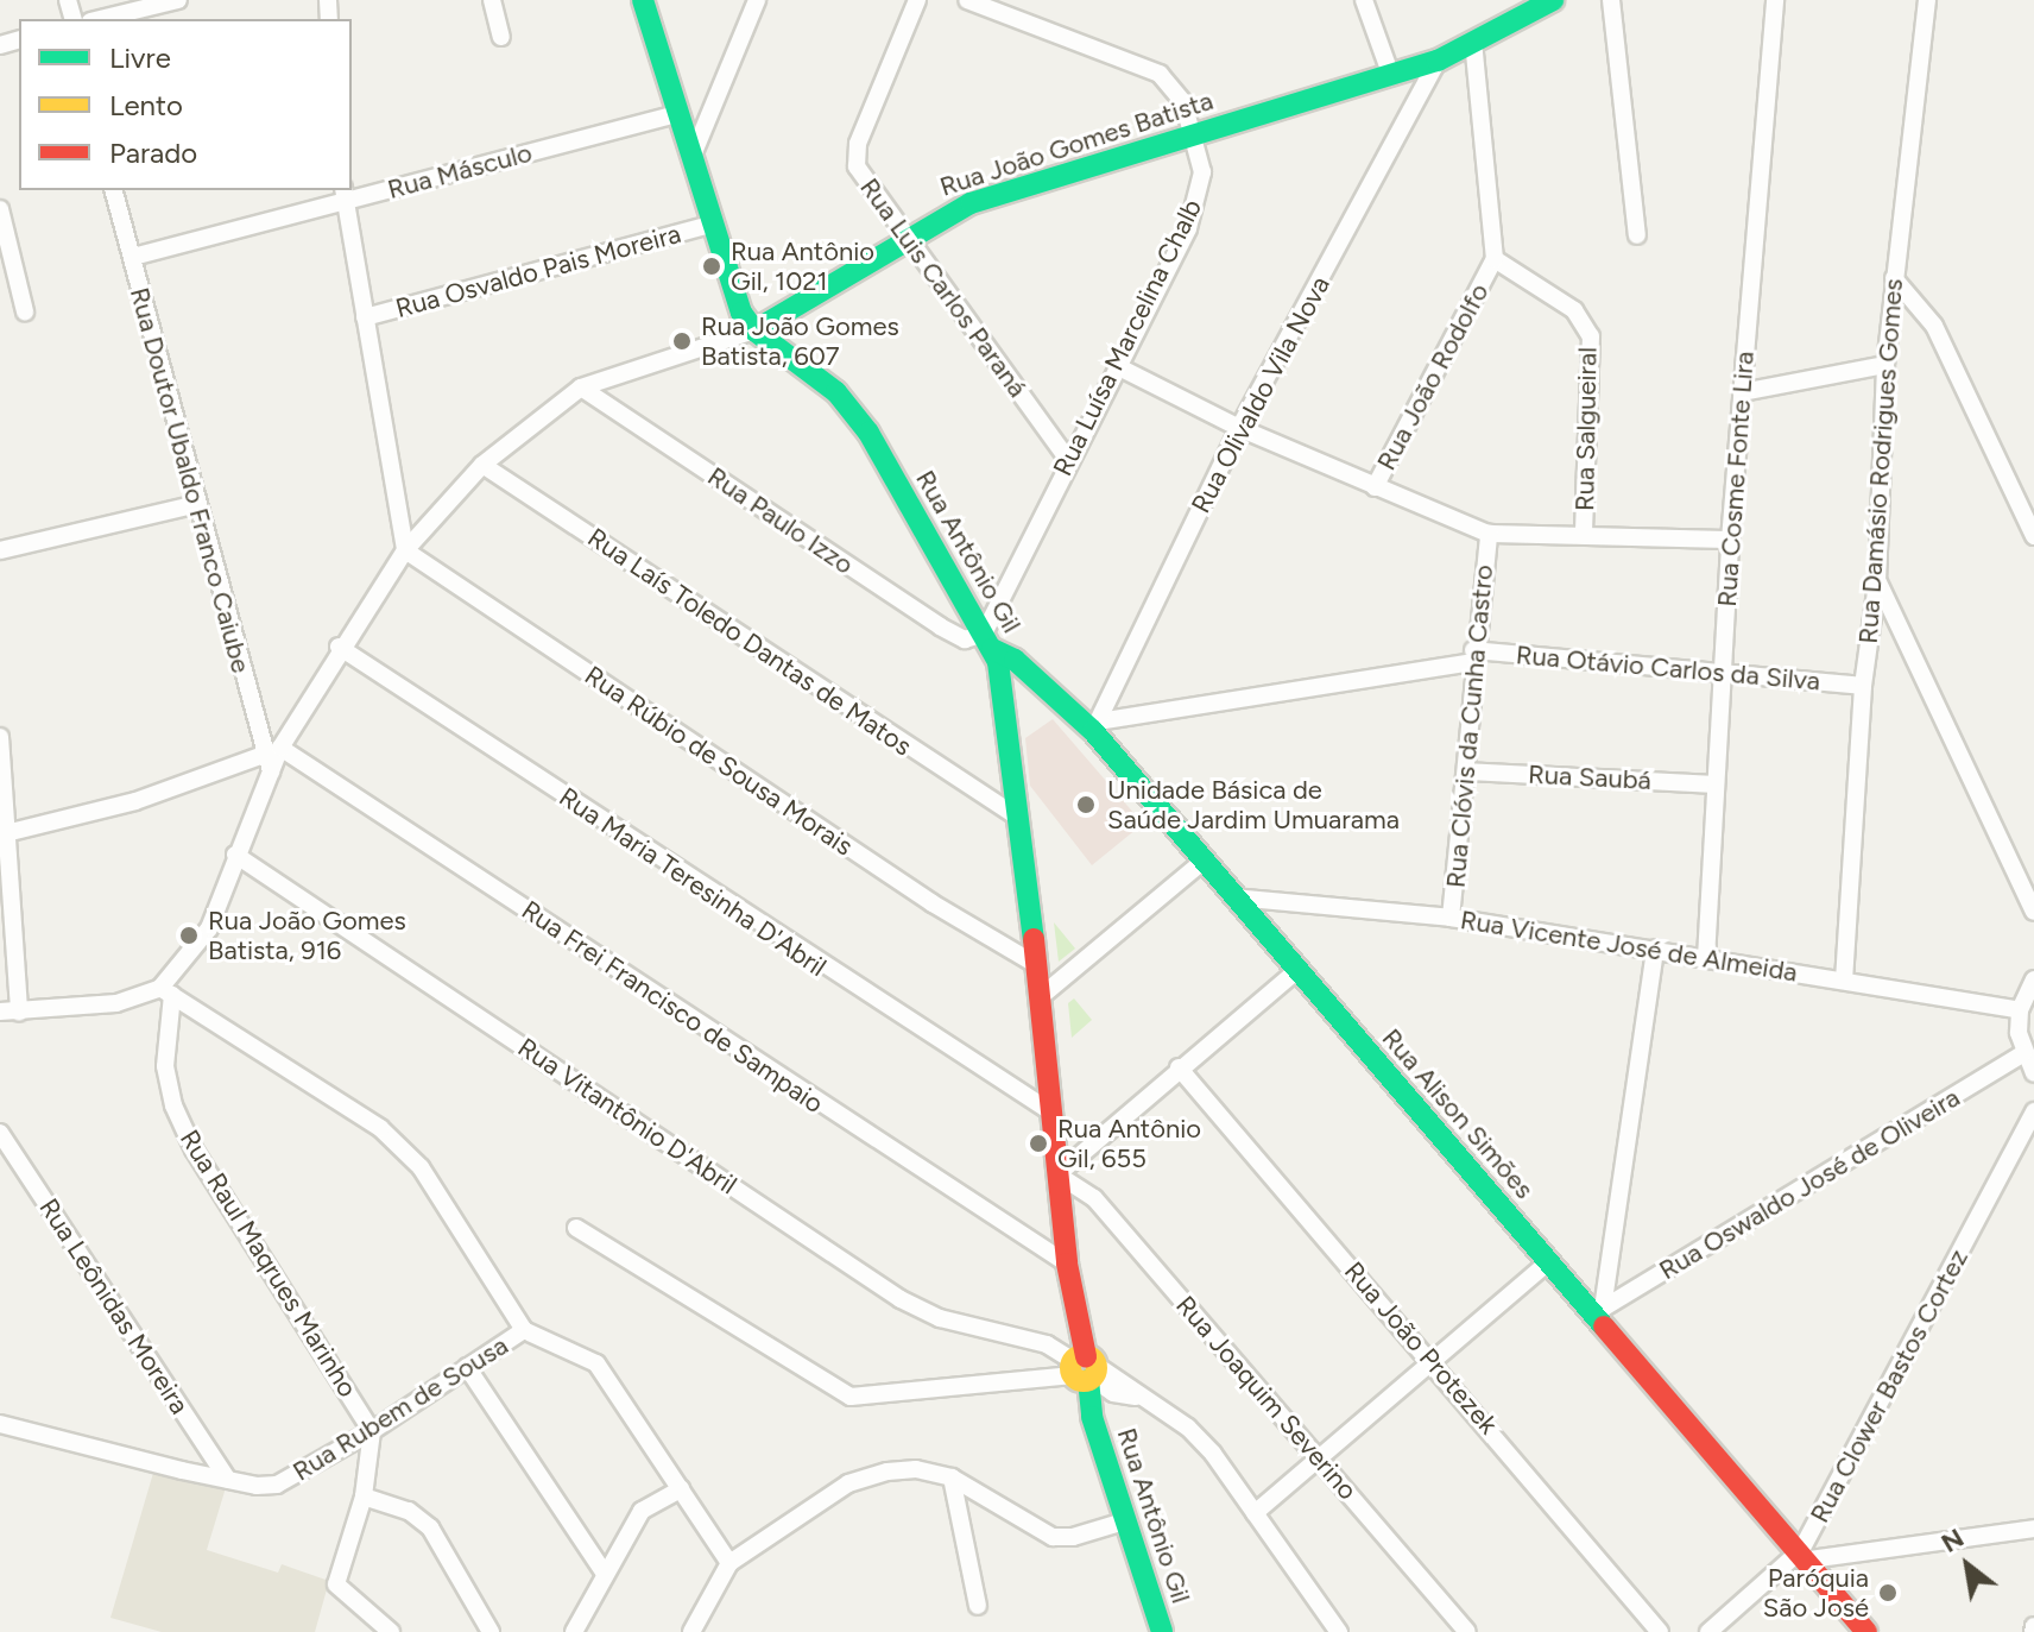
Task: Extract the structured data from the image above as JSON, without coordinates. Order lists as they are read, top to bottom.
{
  "streets": {
    "street": [
      "Rua João Gomes Batista",
      "Rua Másculo",
      "Rua Osvaldo Pais Moreira",
      "Rua Luis Carlos Paraná",
      "Rua Luísa Marcelina Chalb",
      "Rua João Rodolfo",
      "Rua Olivaldo Vila Nova",
      "Rua Salgueiral",
      "Rua Damásio Rodrigues Gomes",
      "Rua Cosme Fonte Lira",
      "Rua Doutor Ubaldo Franco Caiube",
      "Rua Paulo Izzo",
      "Rua Antônio Gil",
      "Rua Laís Toledo Dantas de Matos",
      "Rua Otávio Carlos da Silva",
      "Rua Clóvis da Cunha Castro",
      "Rua Rúbio de Sousa Morais",
      "Rua Saubá",
      "Rua Maria Teresinha D'Abril",
      "Rua Vicente José de Almeida",
      "Rua Frei Francisco de Sampaio",
      "Rua Alison Simões",
      "Rua Vitantônio D'Abril",
      "Rua Oswaldo José de Oliveira",
      "Rua Raul Maqrues Marinho",
      "Rua Leônidas Moreira",
      "Rua João Protezek",
      "Rua Clower Bastos Cortez",
      "Rua Joaquim Severino",
      "Rua Rubem de Sousa"
    ]
  },
  "crossings": [
    ["Rua João Gomes Batista", "Rua Luis Carlos Paraná"],
    ["Rua João Gomes Batista", "Rua Luísa Marcelina Chalb"],
    ["Rua João Gomes Batista", "Rua João Rodolfo"],
    ["Rua João Gomes Batista", "Rua Olivaldo Vila Nova"],
    ["Rua João Gomes Batista", "Rua Doutor Ubaldo Franco Caiube"],
    ["Rua João Gomes Batista", "Rua Paulo Izzo"],
    ["Rua João Gomes Batista", "Rua Antônio Gil"],
    ["Rua João Gomes Batista", "Rua Laís Toledo Dantas de Matos"],
    ["Rua João Gomes Batista", "Rua Rúbio de Sousa Morais"],
    ["Rua João Gomes Batista", "Rua Maria Teresinha D'Abril"],
    ["Rua João Gomes Batista", "Rua Frei Francisco de Sampaio"],
    ["Rua João Gomes Batista", "Rua Vitantônio D'Abril"],
    ["Rua João Gomes Batista", "Rua Raul Maqrues Marinho"],
    ["Rua João Gomes Batista", "Rua Rubem de Sousa"],
    ["Rua Másculo", "Rua Doutor Ubaldo Franco Caiube"],
    ["Rua Másculo", "Rua Antônio Gil"],
    ["Rua Osvaldo Pais Moreira", "Rua Antônio Gil"],
    ["Rua Luis Carlos Paraná", "Rua Luísa Marcelina Chalb"],
    ["Rua Luísa Marcelina Chalb", "Rua Paulo Izzo"],
    ["Rua Luísa Marcelina Chalb", "Rua Antônio Gil"],
    ["Rua Luísa Marcelina Chalb", "Rua Alison Simões"],
    ["Rua João Rodolfo", "Rua Salgueiral"],
    ["Rua Olivaldo Vila Nova", "Rua Otávio Carlos da Silva"],
    ["Rua Olivaldo Vila Nova", "Rua Alison Simões"],
    ["Rua Damásio Rodrigues Gomes", "Rua Otávio Carlos da Silva"],
    ["Rua Damásio Rodrigues Gomes", "Rua Vicente José de Almeida"],
    ["Rua Cosme Fonte Lira", "Rua Otávio Carlos da Silva"],
    ["Rua Cosme Fonte Lira", "Rua Saubá"],
    ["Rua Cosme Fonte Lira", "Rua Vicente José de Almeida"],
    ["Rua Doutor Ubaldo Franco Caiube", "Rua Frei Francisco de Sampaio"],
    ["Rua Paulo Izzo", "Rua Antônio Gil"],
    ["Rua Paulo Izzo", "Rua Alison Simões"],
    ["Rua Antônio Gil", "Rua Laís Toledo Dantas de Matos"],
    ["Rua Antônio Gil", "Rua Rúbio de Sousa Morais"],
    ["Rua Antônio Gil", "Rua Maria Teresinha D'Abril"],
    ["Rua Antônio Gil", "Rua Frei Francisco de Sampaio"],
    ["Rua Antônio Gil", "Rua Alison Simões"],
    ["Rua Antônio Gil", "Rua Vitantônio D'Abril"],
    ["Rua Antônio Gil", "Rua Joaquim Severino"],
    ["Rua Otávio Carlos da Silva", "Rua Clóvis da Cunha Castro"],
    ["Rua Otávio Carlos da Silva", "Rua Alison Simões"],
    ["Rua Clóvis da Cunha Castro", "Rua Saubá"],
    ["Rua Clóvis da Cunha Castro", "Rua Vicente José de Almeida"],
    ["Rua Vicente José de Almeida", "Rua Alison Simões"],
    ["Rua Alison Simões", "Rua Oswaldo José de Oliveira"],
    ["Rua Alison Simões", "Rua Clower Bastos Cortez"],
    ["Rua Raul Maqrues Marinho", "Rua Rubem de Sousa"],
    ["Rua Leônidas Moreira", "Rua Rubem de Sousa"]
  ],
  "places": [
    "Rua Antônio Gil, 1021",
    "Rua João Gomes Batista, 607",
    "Unidade Básica de Saúde Jardim Umuarama",
    "Rua João Gomes Batista, 916",
    "Rua Antônio Gil, 655",
    "Paróquia São José"
  ],
  "legend": ["Livre", "Lento", "Parado"],
  "north": "top left"
}
